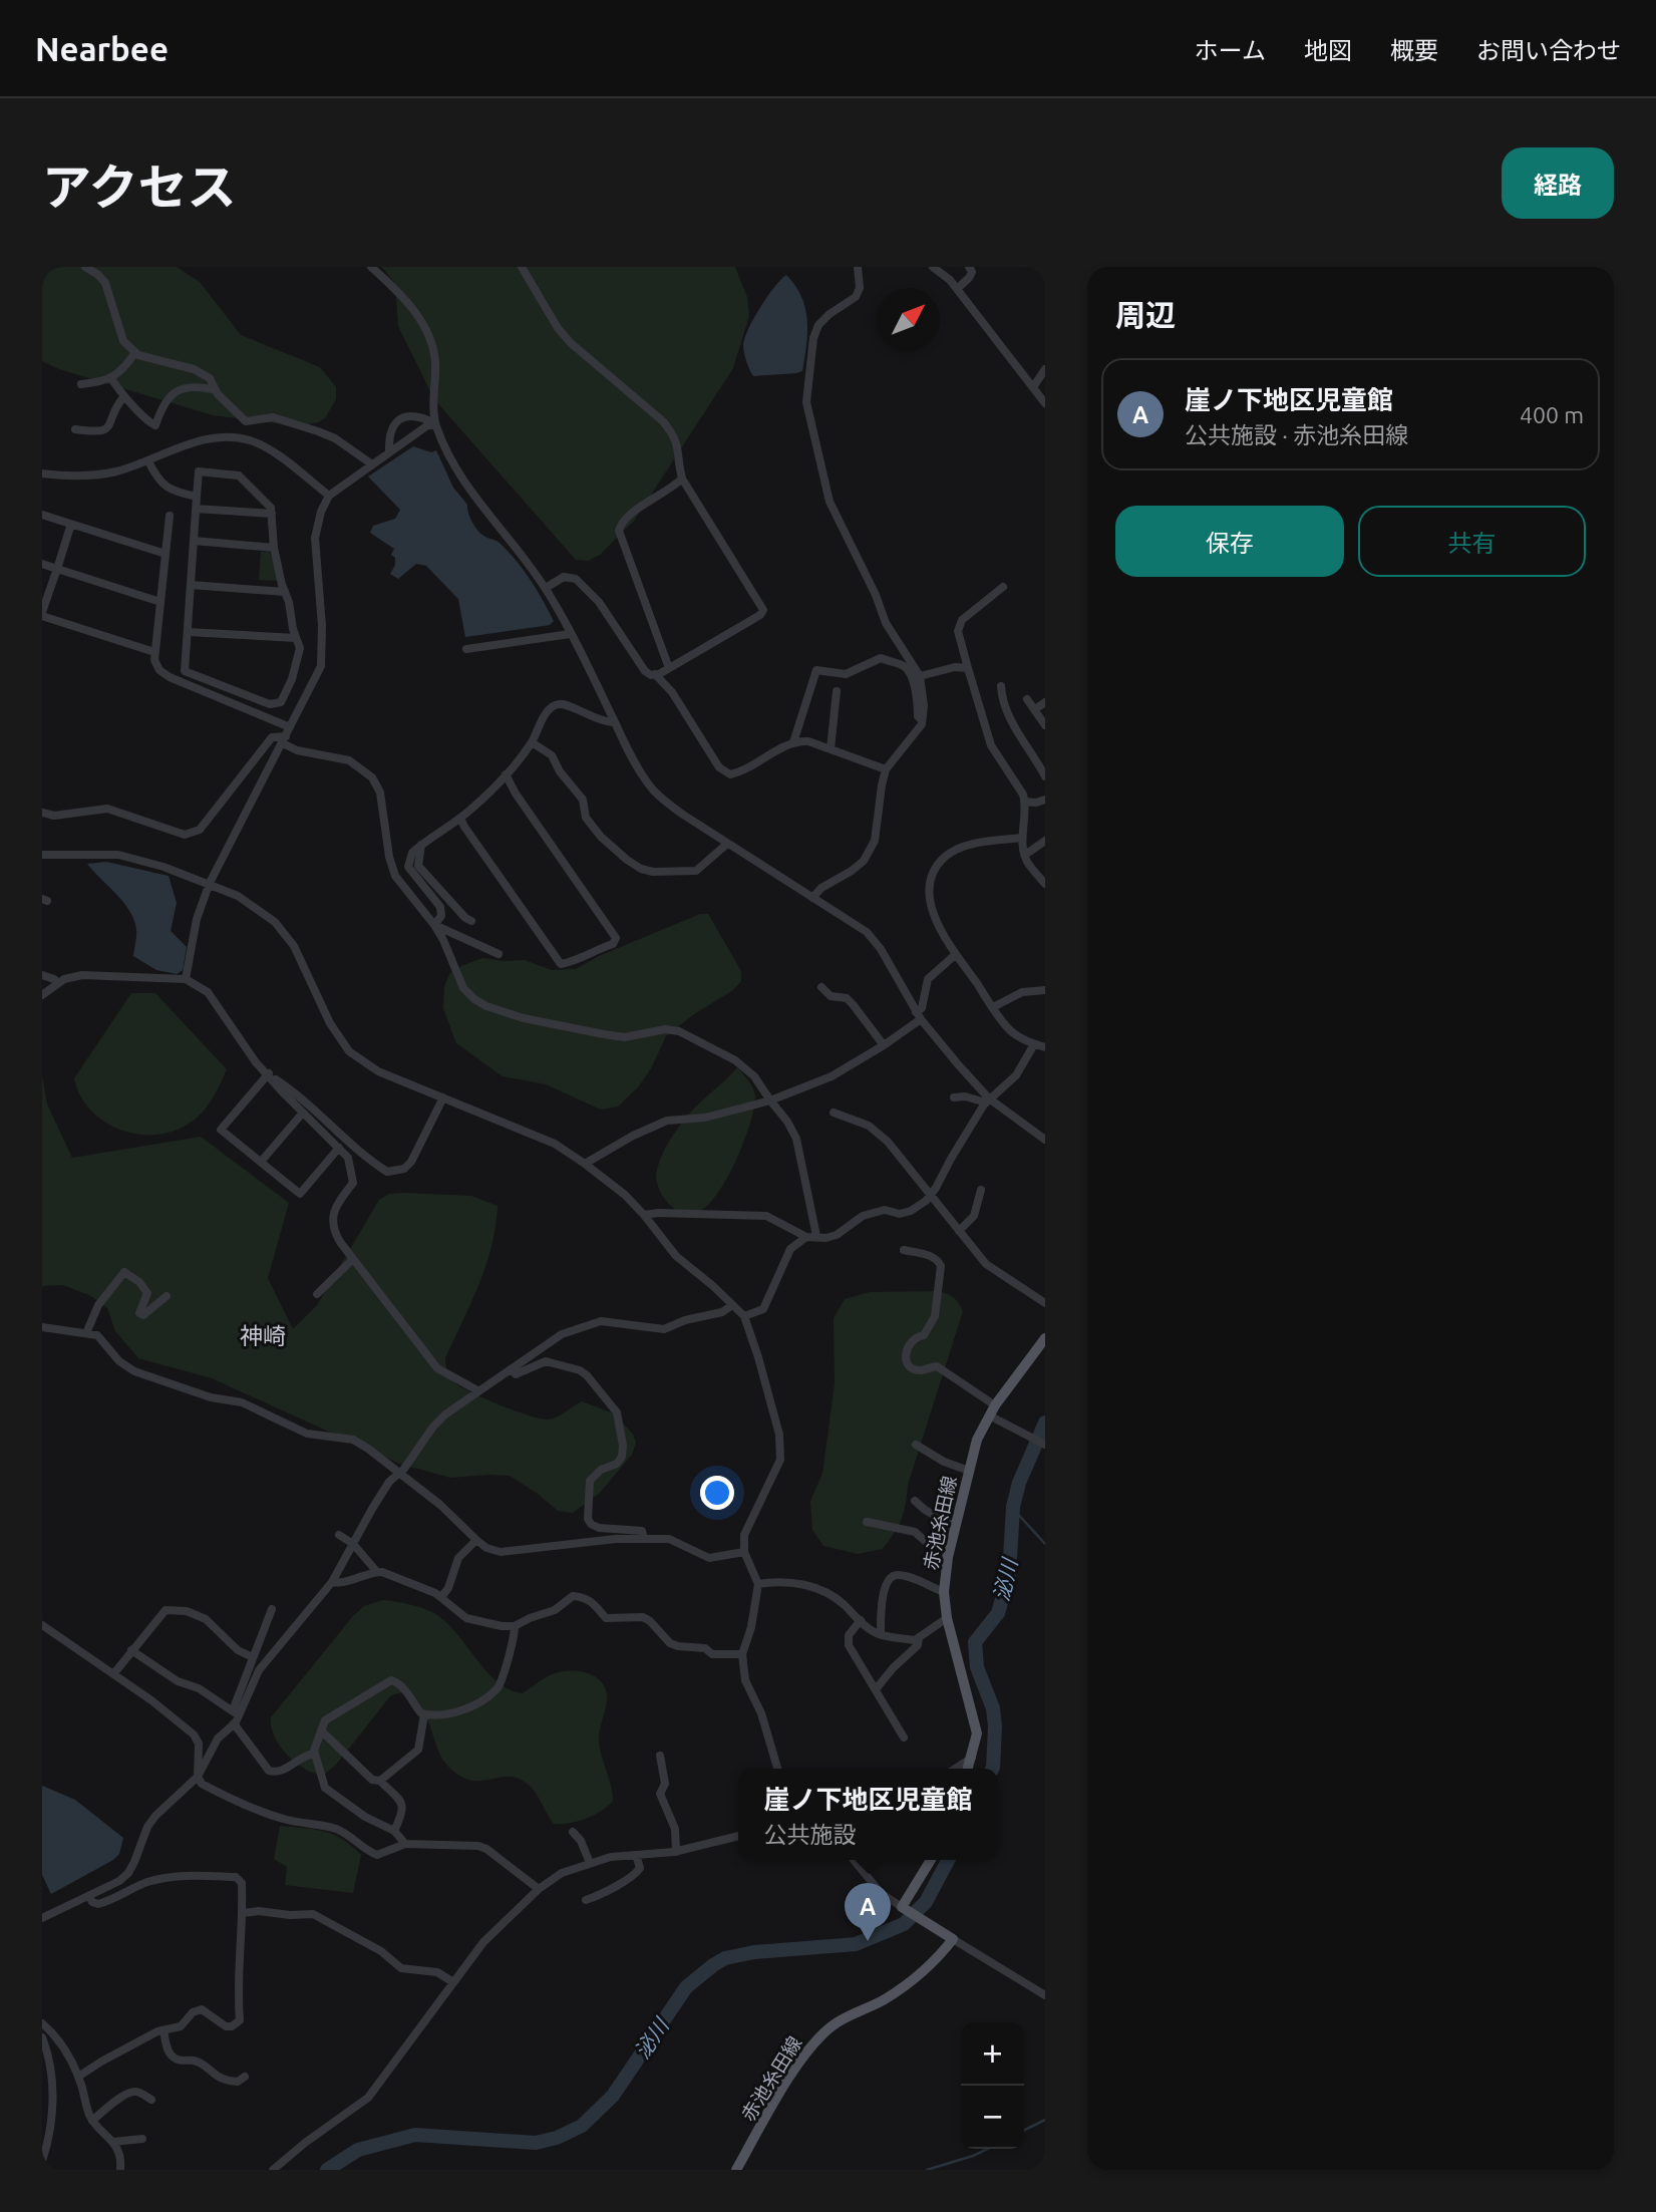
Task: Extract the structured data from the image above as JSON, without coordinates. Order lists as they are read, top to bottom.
{
  "streets": {
    "main road": ["赤池糸田線"]
  },
  "districts": ["神崎"],
  "water": ["泌川"],
  "north": "top right",
  "page": {
    "header": "Nearbee",
    "nav": [
      "ホーム",
      "地図",
      "概要",
      "お問い合わせ"
    ],
    "title": "アクセス",
    "buttons": [
      "経路",
      ["保存", "共有"]
    ],
    "heading": "周辺",
    "list": [
      {
        "mark": "A",
        "name": "崖ノ下地区児童館",
        "note": "公共施設 · 赤池糸田線",
        "value": "400 m"
      }
    ],
    "popup": ["崖ノ下地区児童館", "公共施設"],
    "pins": "A",
    "map_buttons": ["+", "−"]
  }
}
